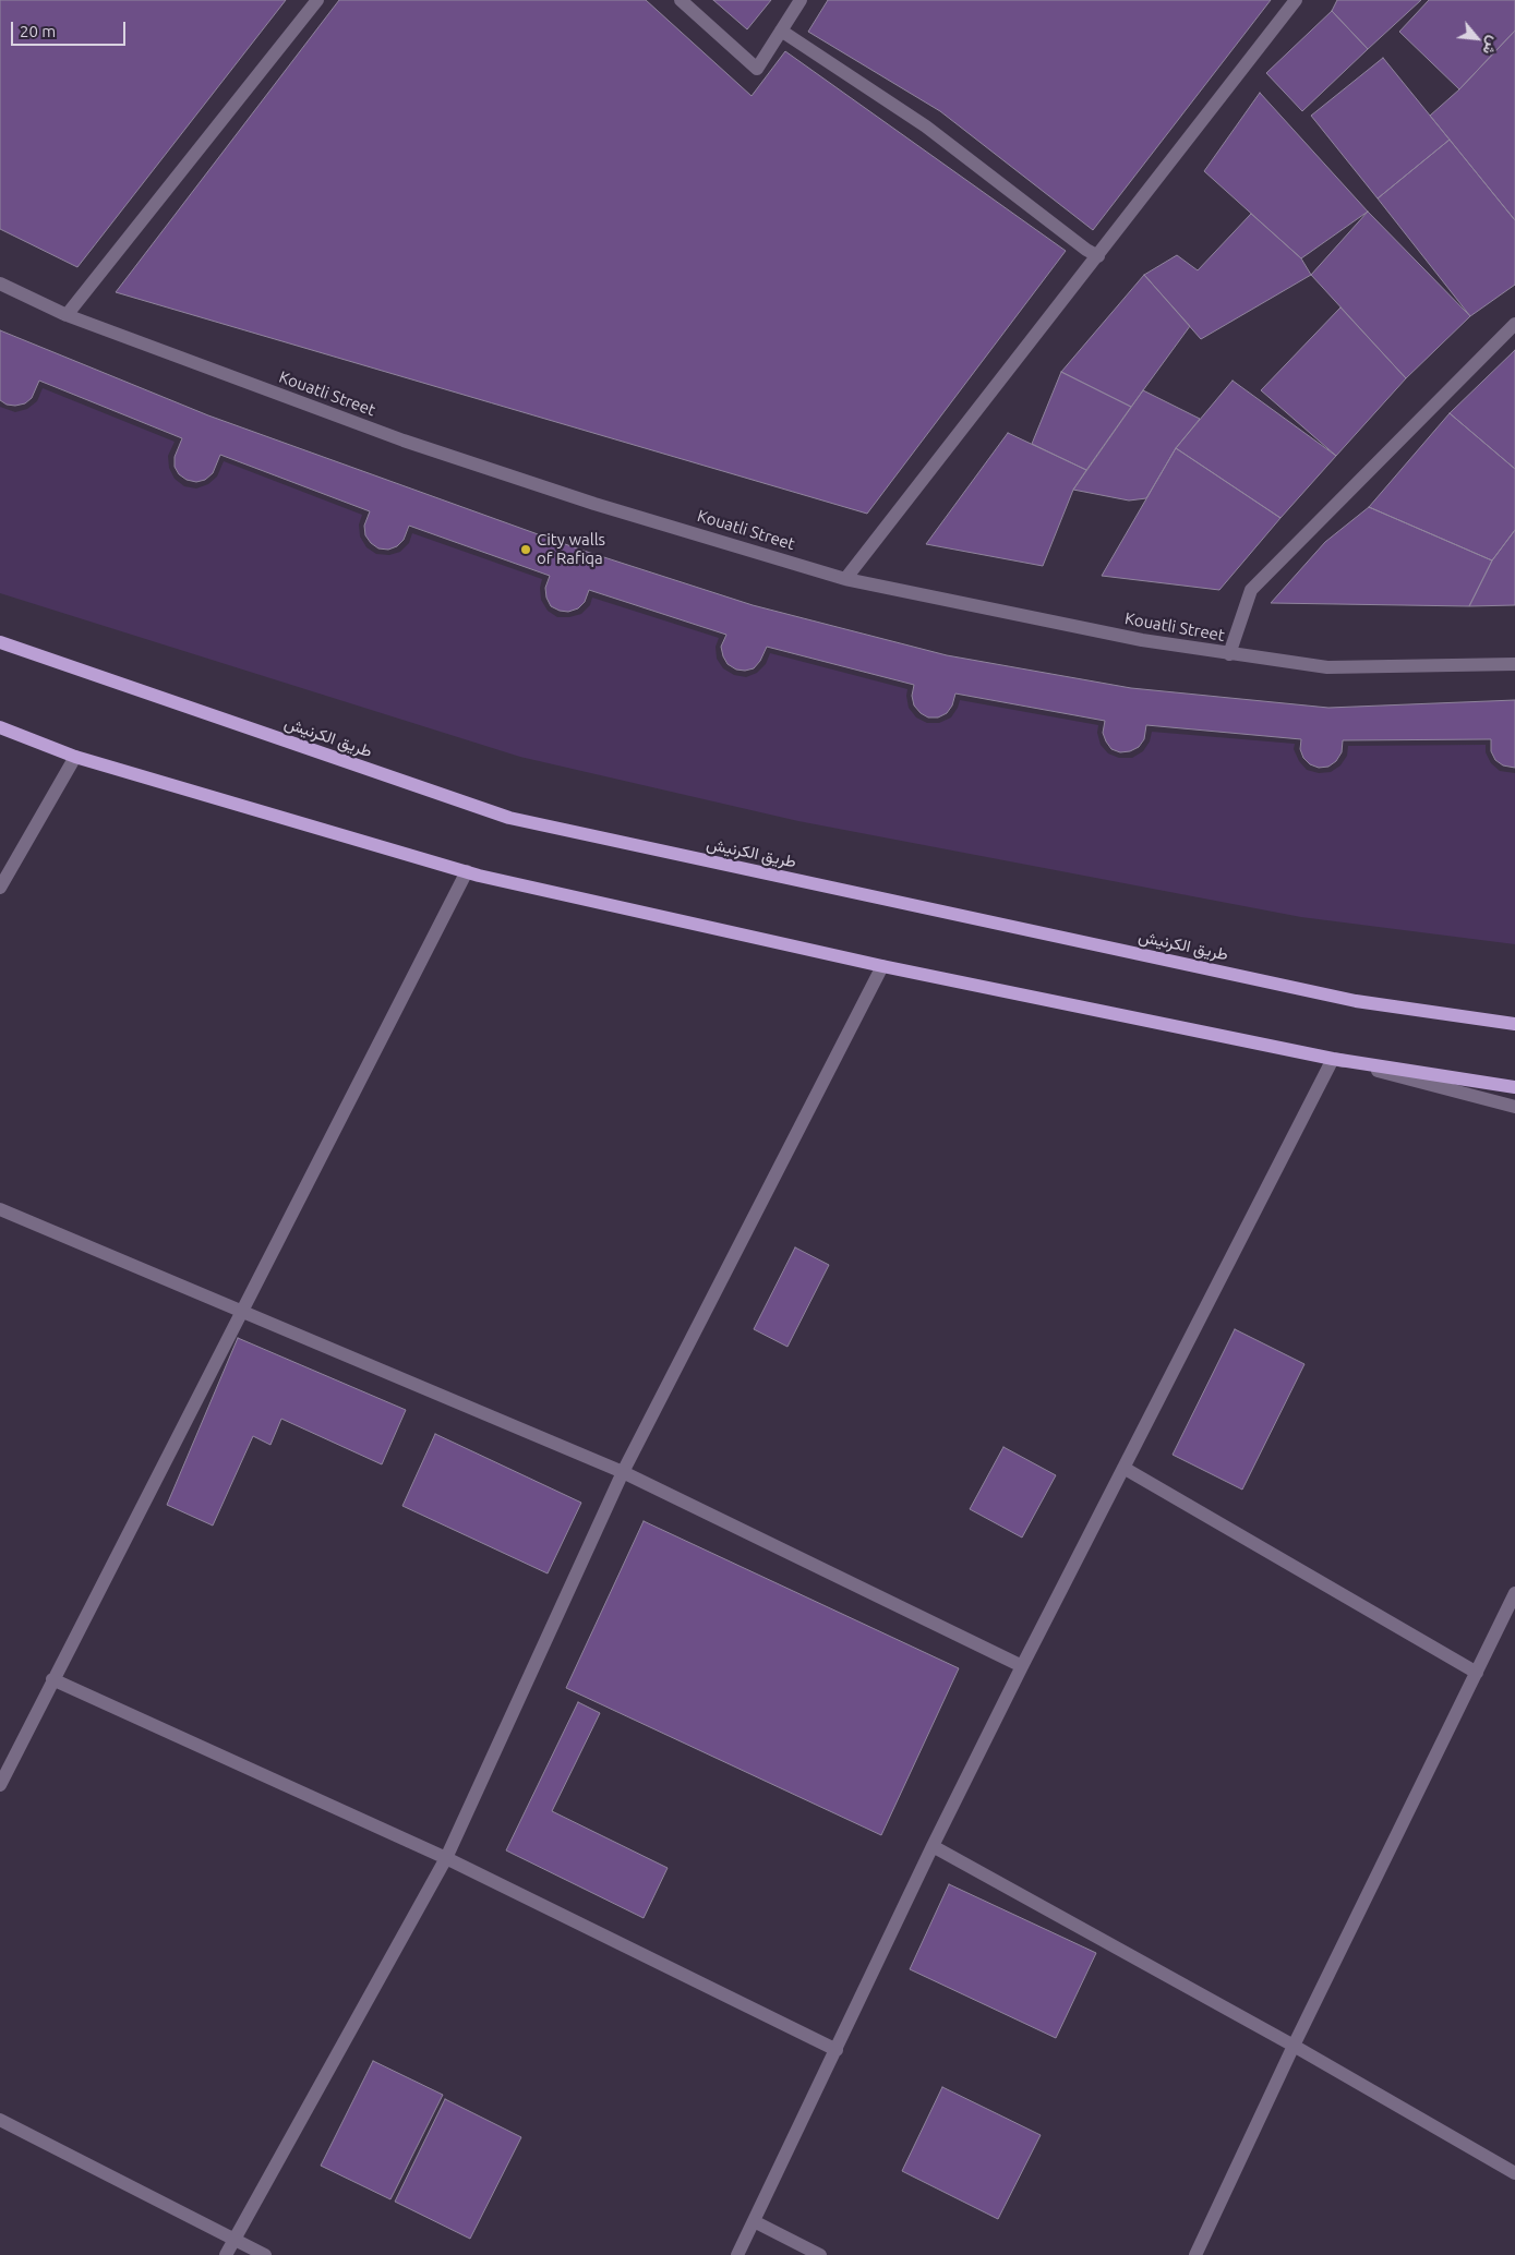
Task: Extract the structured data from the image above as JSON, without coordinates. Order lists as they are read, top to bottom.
{
  "streets": {
    "main road": ["طريق الكرنيش"],
    "street": ["Kouatli Street"]
  },
  "places": ["City walls of Rafiqa"],
  "scale_bar": "20 m",
  "north": "bottom right"
}
